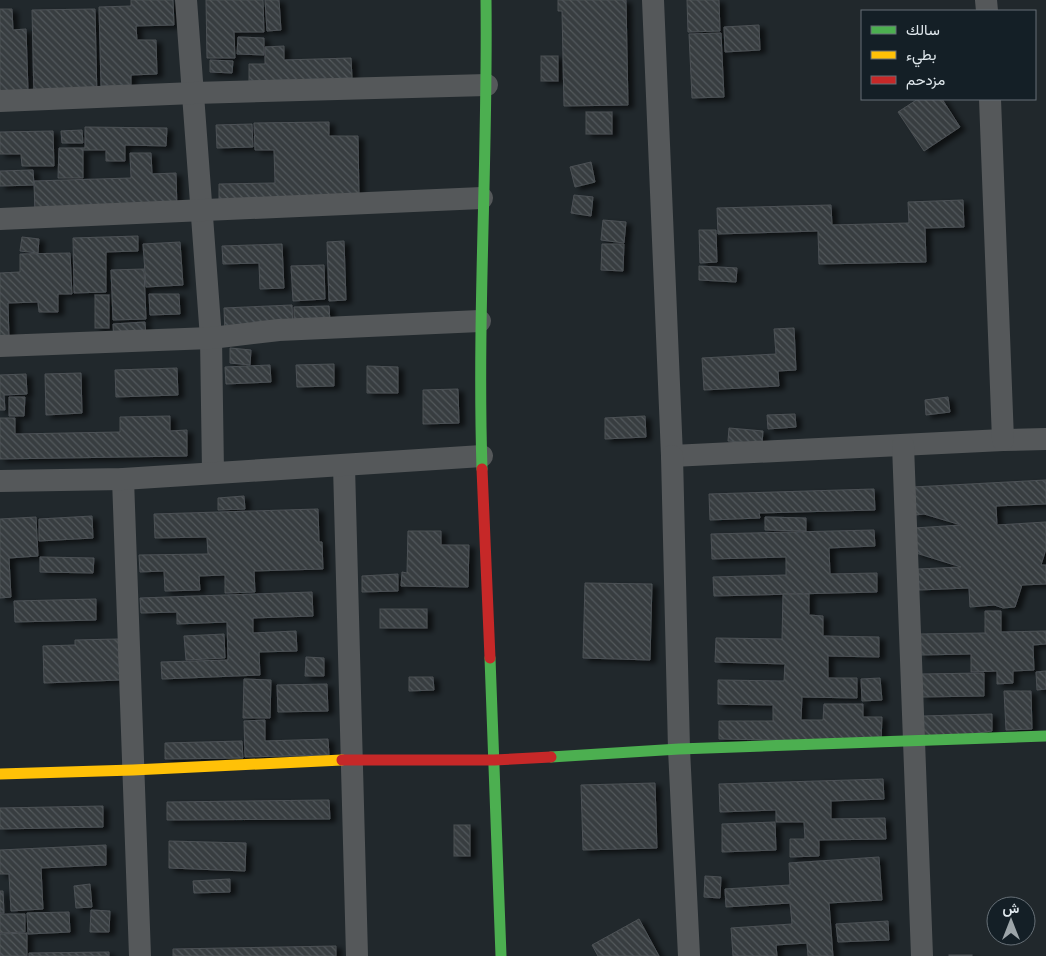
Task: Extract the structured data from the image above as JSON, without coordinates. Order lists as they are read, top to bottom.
{
  "legend": ["سالك", "بطيء", "مزدحم"],
  "north": "top"
}
